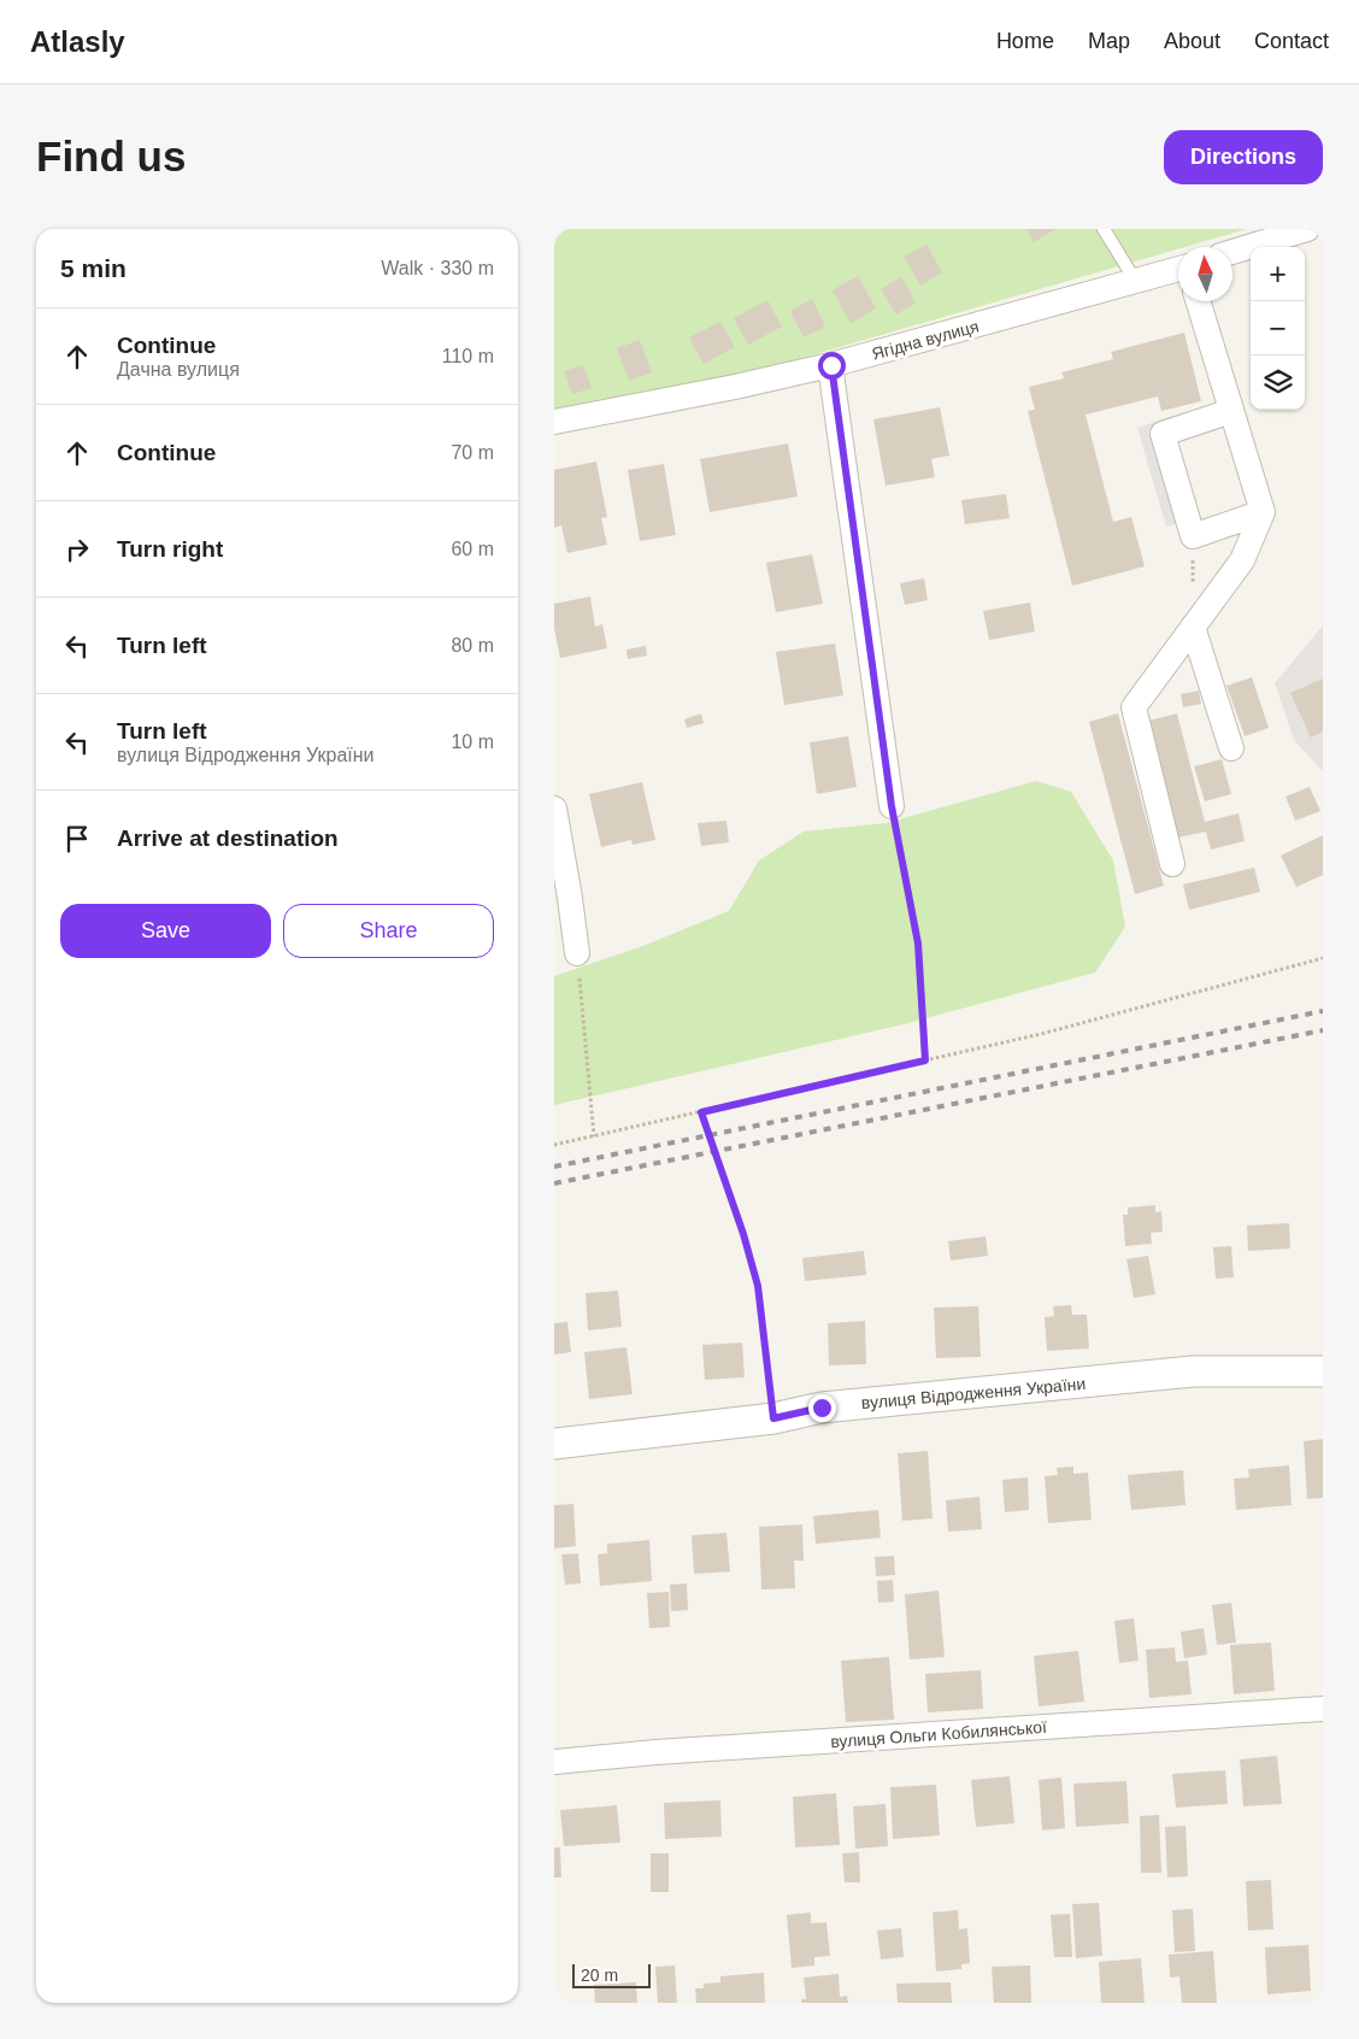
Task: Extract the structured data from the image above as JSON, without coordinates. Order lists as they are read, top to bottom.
{
  "streets": {
    "street": ["Ягідна вулиця", "вулиця Відродження України", "вулиця Ольги Кобилянської"]
  },
  "scale_bar": "20 m",
  "north": "top",
  "page": {
    "header": "Atlasly",
    "nav": [
      "Home",
      "Map",
      "About",
      "Contact"
    ],
    "buttons": [
      "Directions",
      ["Save", "Share"]
    ],
    "title": "Find us",
    "heading": ["5 min", "Walk · 330 m"],
    "map_buttons": ["+", "−"],
    "list": [
      ["Continue", "Дачна вулиця", "110 m"],
      ["Continue", "70 m"],
      ["Turn right", "60 m"],
      ["Turn left", "80 m"],
      ["Turn left", "вулиця Відродження України", "10 m"],
      "Arrive at destination"
    ],
    "scale": "20 m"
  }
}
